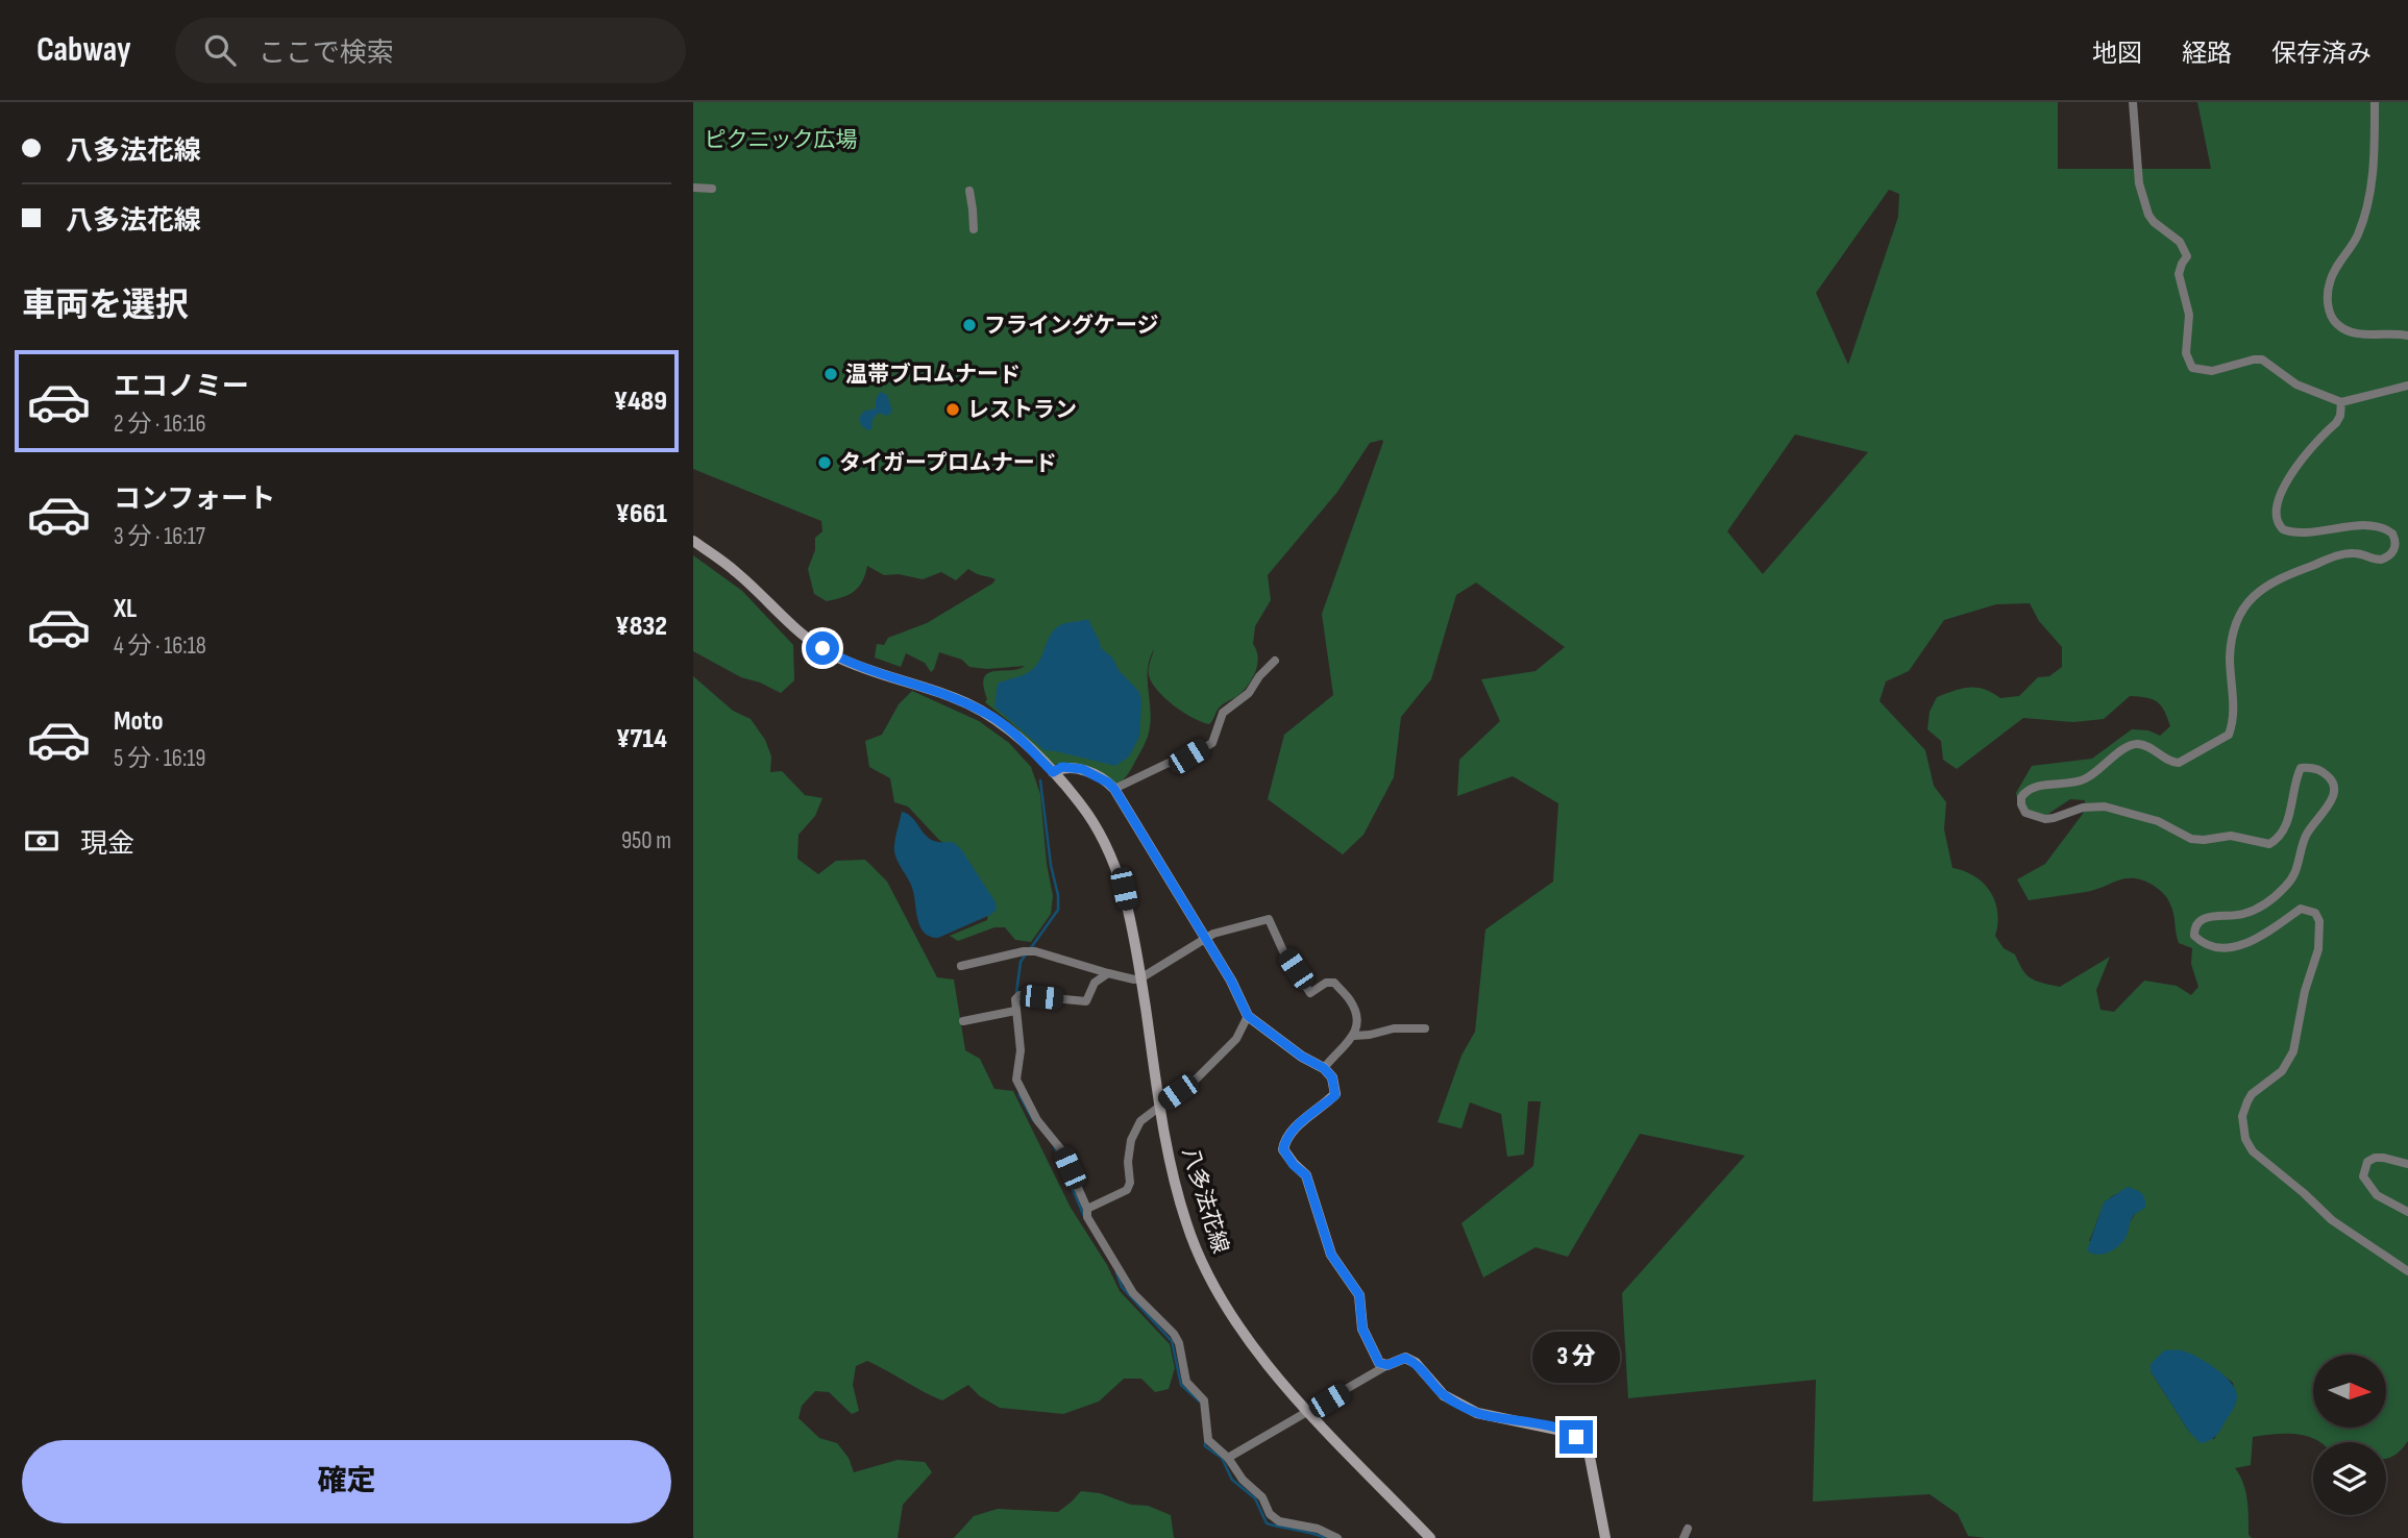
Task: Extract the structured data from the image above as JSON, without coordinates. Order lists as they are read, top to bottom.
{
  "streets": {
    "main road": ["八多法花線"]
  },
  "parks": ["ピクニック広場"],
  "places": [
    "フライングケージ",
    "温帯ブロムナード",
    "レストラン",
    "タイガープロムナード"
  ],
  "north": "right",
  "page": {
    "header": "Cabway",
    "search": "ここで検索",
    "nav": ["地図", "経路", "保存済み"],
    "banner": ["八多法花線", "八多法花線"],
    "heading": "車両を選択",
    "list": [
      {
        "name": "エコノミー",
        "note": "2 分 · 16:16",
        "value": "¥489"
      },
      {
        "name": "コンフォート",
        "note": "3 分 · 16:17",
        "value": "¥661"
      },
      {
        "name": "XL",
        "note": "4 分 · 16:18",
        "value": "¥832"
      },
      {
        "name": "Moto",
        "note": "5 分 · 16:19",
        "value": "¥714"
      }
    ],
    "pay": ["現金", "950 m"],
    "bubble": "3 分",
    "buttons": "確定"
  }
}
